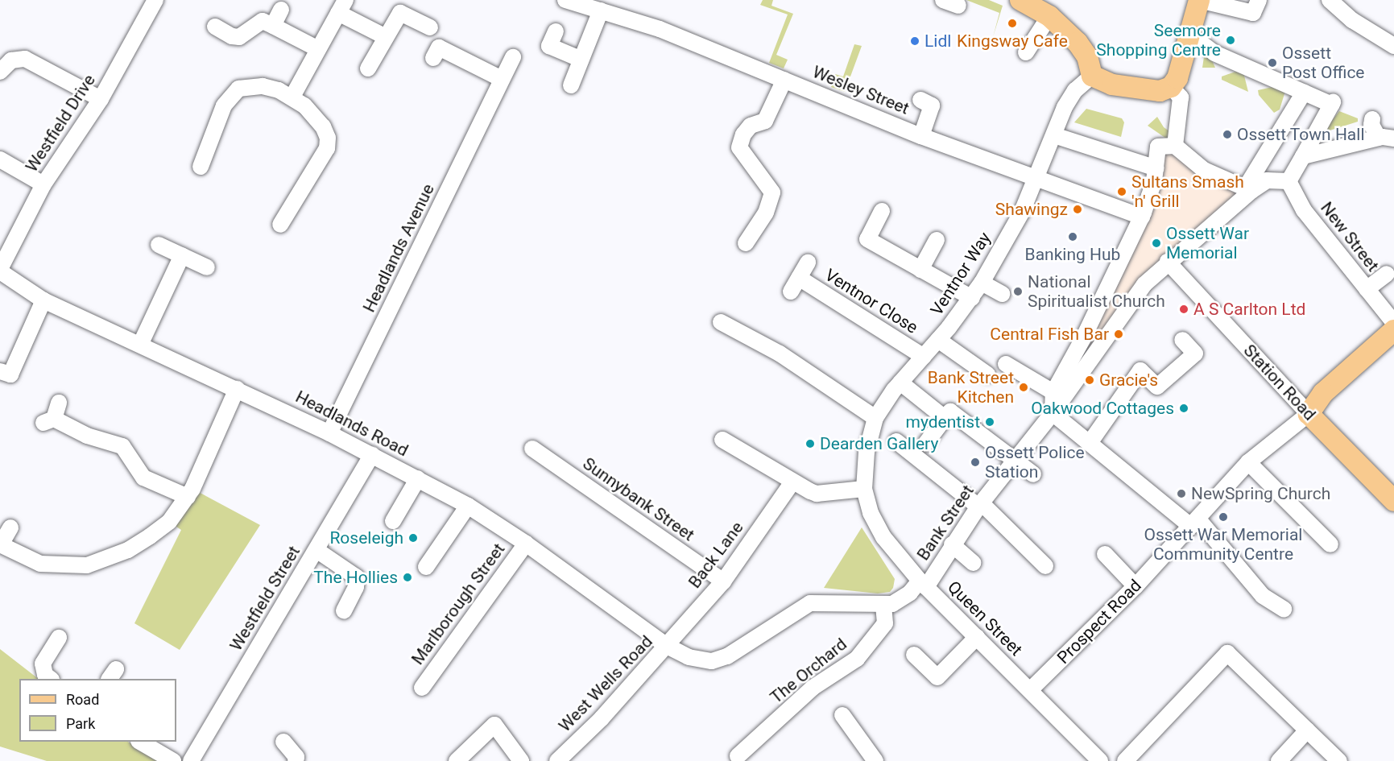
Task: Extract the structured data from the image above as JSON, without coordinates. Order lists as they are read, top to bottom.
{
  "streets": {
    "main road": ["Station Road", "Prospect Road"],
    "street": [
      "Wesley Street",
      "Westfield Drive",
      "New Street",
      "Headlands Avenue",
      "Ventnor Way",
      "Ventnor Close",
      "Headlands Road",
      "Sunnybank Street",
      "Bank Street",
      "Back Lane",
      "Westfield Street",
      "Marlborough Street",
      "Queen Street",
      "The Orchard",
      "West Wells Road"
    ]
  },
  "crossings": [
    ["Wesley Street", "Ventnor Way"],
    ["Westfield Drive", "Headlands Road"],
    ["Headlands Avenue", "Headlands Road"],
    ["Ventnor Way", "Ventnor Close"],
    ["Ventnor Way", "Queen Street"],
    ["Station Road", "Bank Street"],
    ["Station Road", "Prospect Road"],
    ["Headlands Road", "Back Lane"],
    ["Headlands Road", "Westfield Street"],
    ["Headlands Road", "Marlborough Street"],
    ["Headlands Road", "West Wells Road"],
    ["Sunnybank Street", "Back Lane"],
    ["Bank Street", "Queen Street"],
    ["Bank Street", "West Wells Road"],
    ["Back Lane", "West Wells Road"],
    ["Queen Street", "Prospect Road"],
    ["Queen Street", "West Wells Road"],
    ["The Orchard", "West Wells Road"]
  ],
  "places": [
    "Kingsway Cafe",
    "Seemore Shopping Centre",
    "Lidl",
    "Ossett Post Office",
    "Ossett Town Hall",
    "Sultans Smash 'n' Grill",
    "Shawingz",
    "Banking Hub",
    "Ossett War Memorial",
    "National Spiritualist Church",
    "A S Carlton Ltd",
    "Central Fish Bar",
    "Gracie's",
    "Bank Street Kitchen",
    "Oakwood Cottages",
    "mydentist",
    "Dearden Gallery",
    "Ossett Police Station",
    "NewSpring Church",
    "Ossett War Memorial Community Centre",
    "Roseleigh",
    "The Hollies"
  ],
  "legend": ["Road", "Park"]
}
